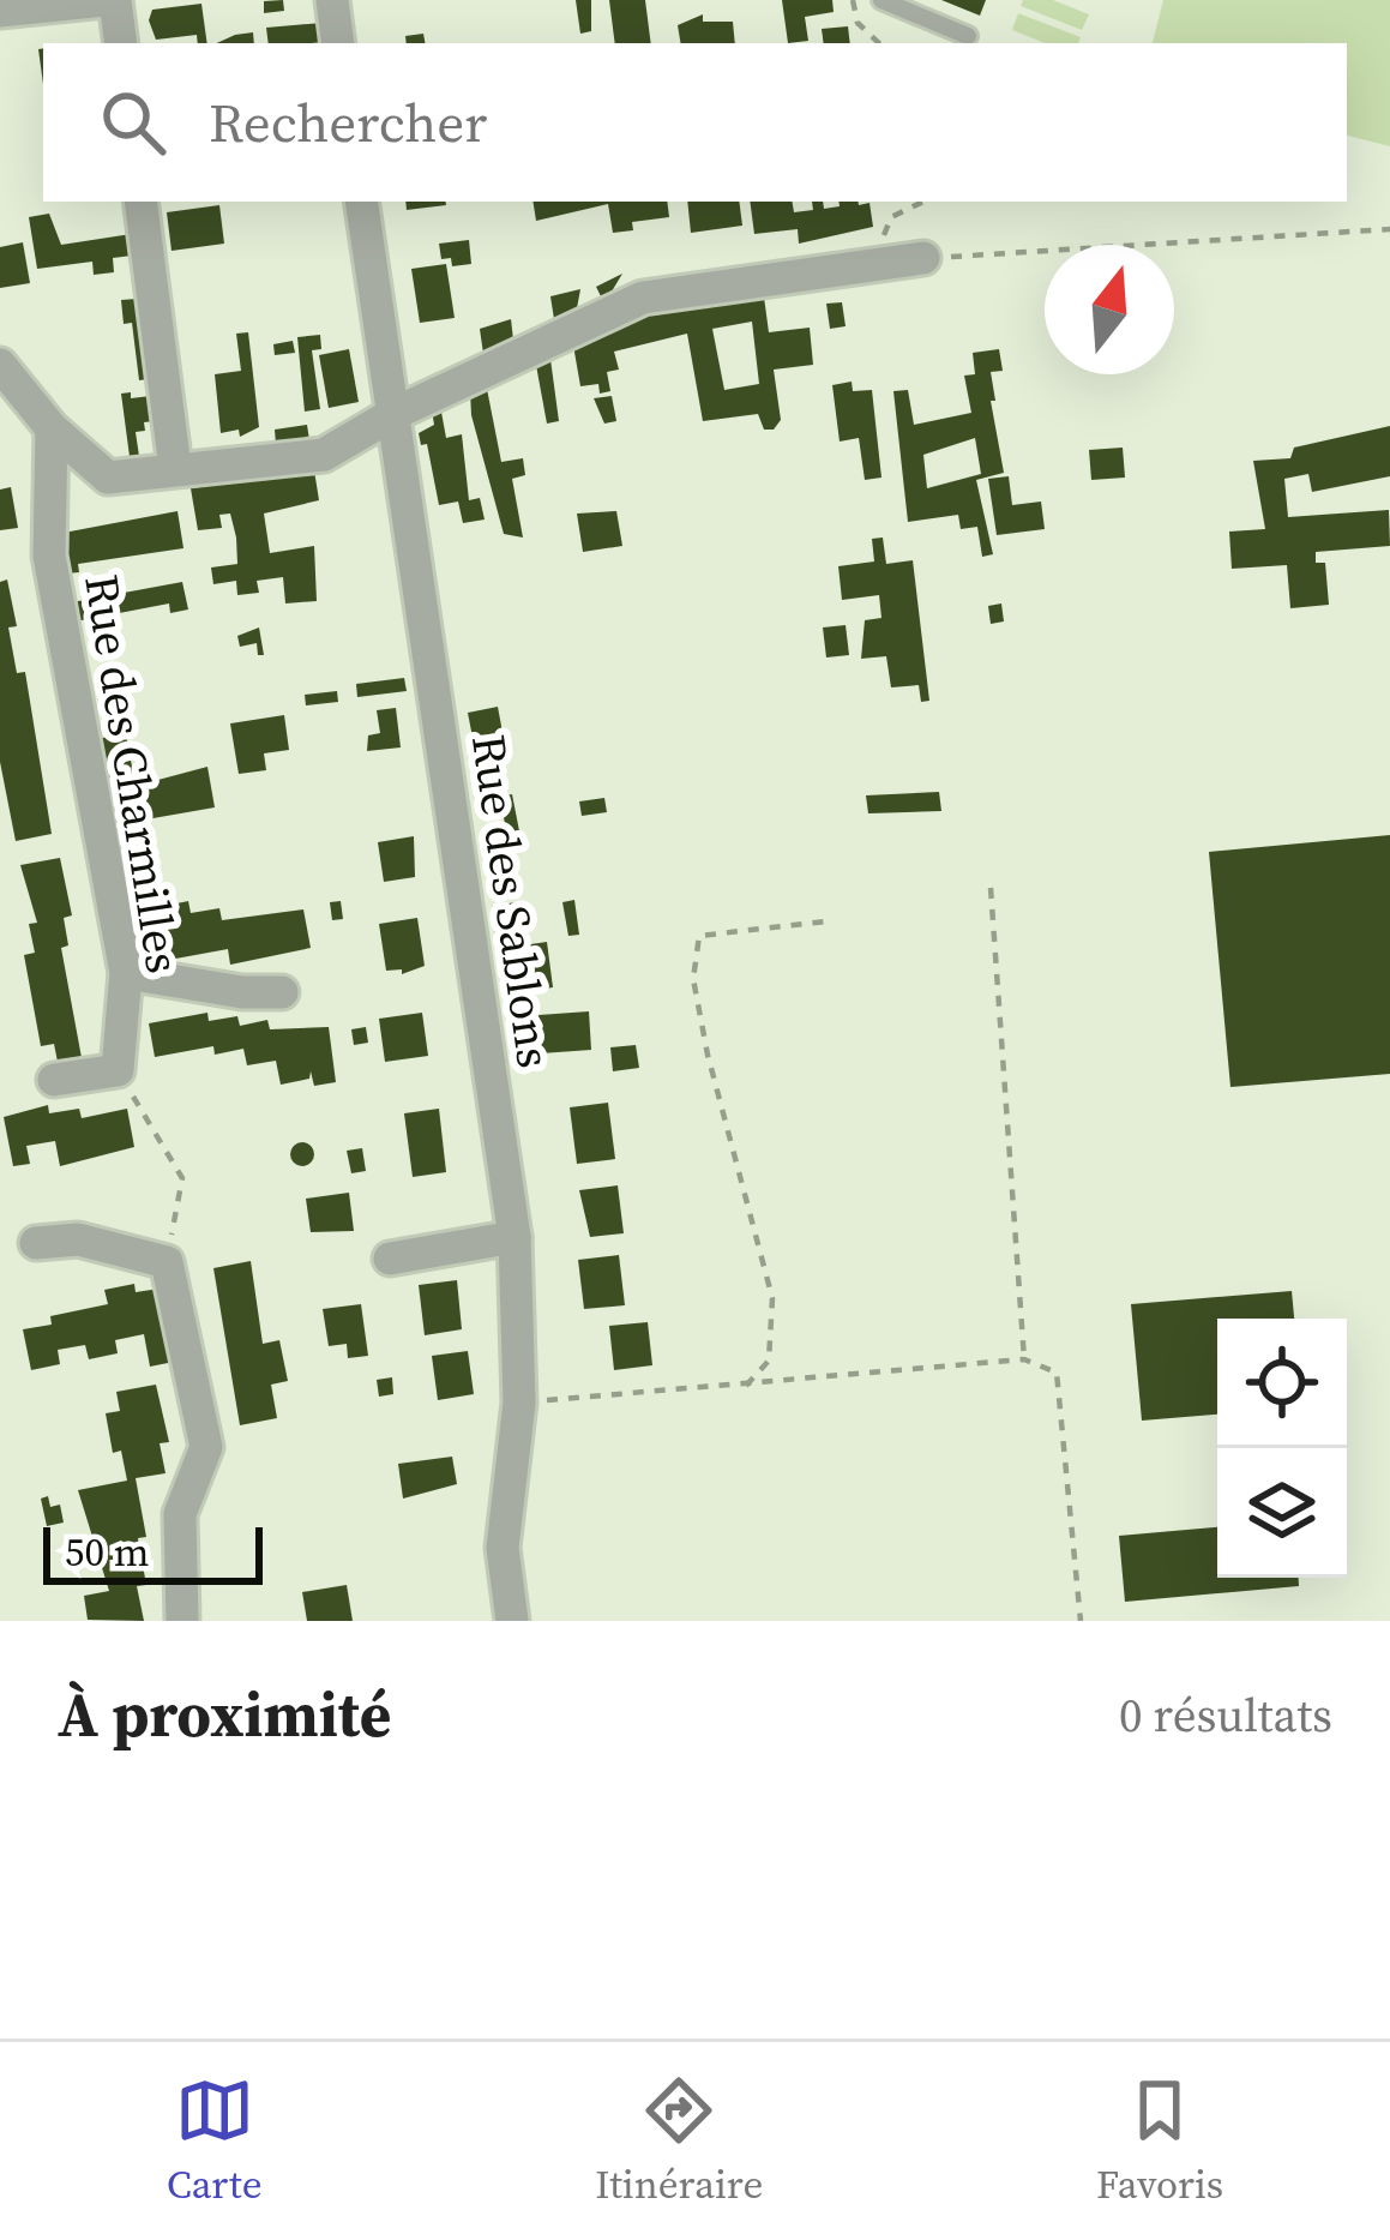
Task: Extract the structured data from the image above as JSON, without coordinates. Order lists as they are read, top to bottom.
{
  "streets": {
    "street": ["Rue des Charmilles", "Rue des Sablons"]
  },
  "scale_bar": "50 m",
  "north": "top",
  "page": {
    "search": "Rechercher",
    "scale": "50 m",
    "heading": ["À proximité", "0 résultats"],
    "nav": ["Carte", "Itinéraire", "Favoris"]
  }
}
